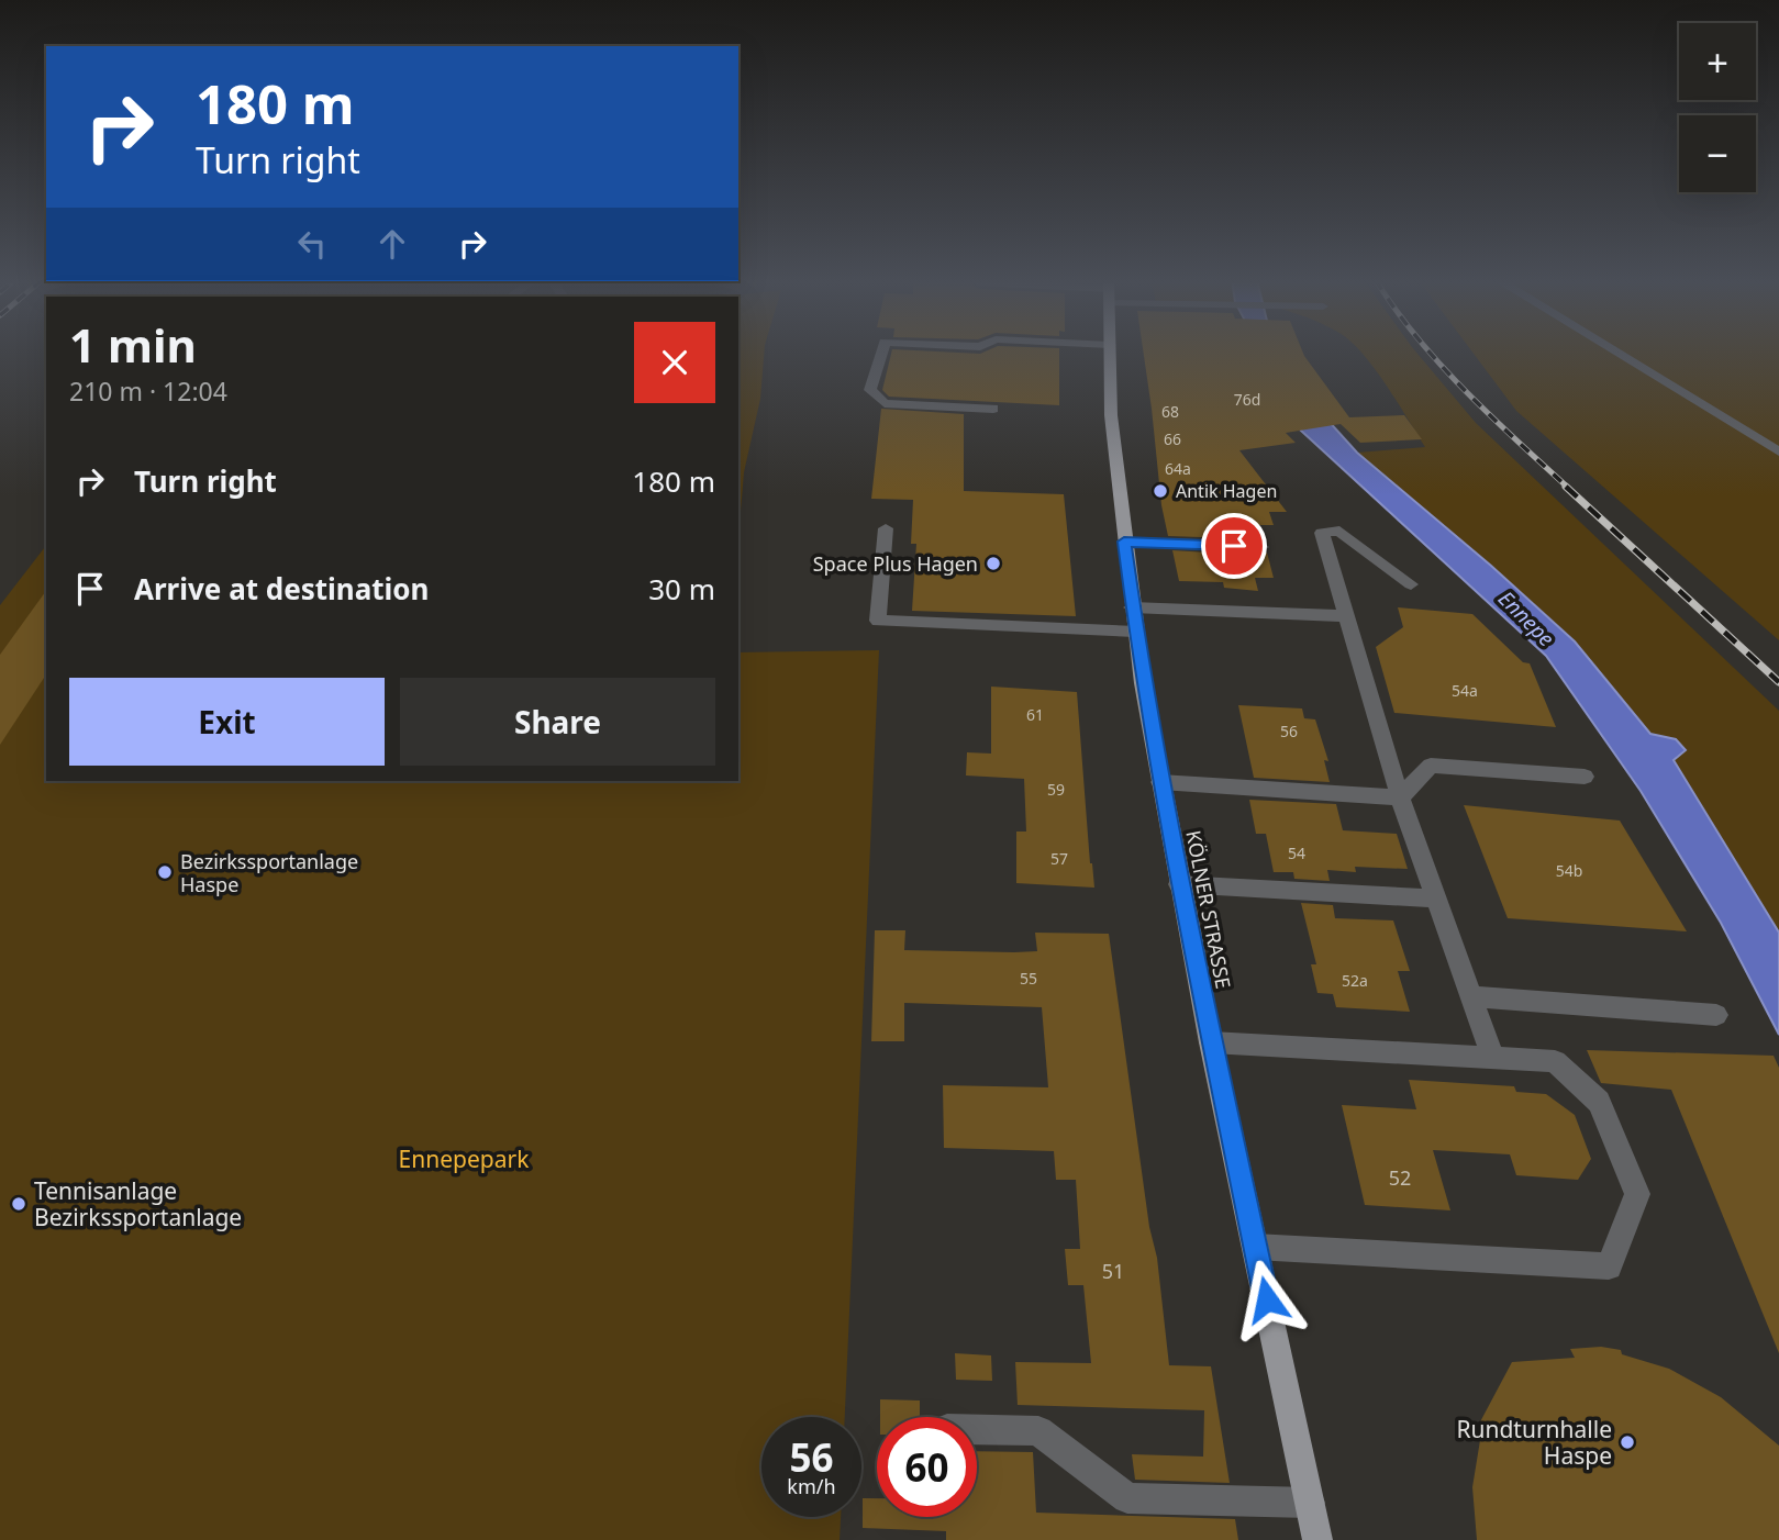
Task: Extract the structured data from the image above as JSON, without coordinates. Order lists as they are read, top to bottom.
{
  "streets": {
    "main road": ["KÖLNER STRASSE"]
  },
  "water": ["Ennepe"],
  "parks": ["Ennepepark"],
  "places": [
    "Antik Hagen",
    "Space Plus Hagen",
    "Bezirkssportanlage Haspe",
    "Tennisanlage Bezirkssportanlage",
    "Rundturnhalle Haspe"
  ],
  "house_numbers": [
    "76d",
    "68",
    "66",
    "64a",
    "54a",
    "61",
    "56",
    "59",
    "54",
    "57",
    "54b",
    "55",
    "52a",
    "52",
    "51"
  ],
  "page": {
    "map_buttons": ["+", "−"],
    "turn": ["180 m", "Turn right"],
    "heading": ["1 min", "210 m · 12:04"],
    "list": [
      {
        "name": "Turn right",
        "value": "180 m"
      },
      {
        "name": "Arrive at destination",
        "value": "30 m"
      }
    ],
    "buttons": ["Exit", "Share"],
    "speed": "56 km/h",
    "limit": "60"
  }
}
